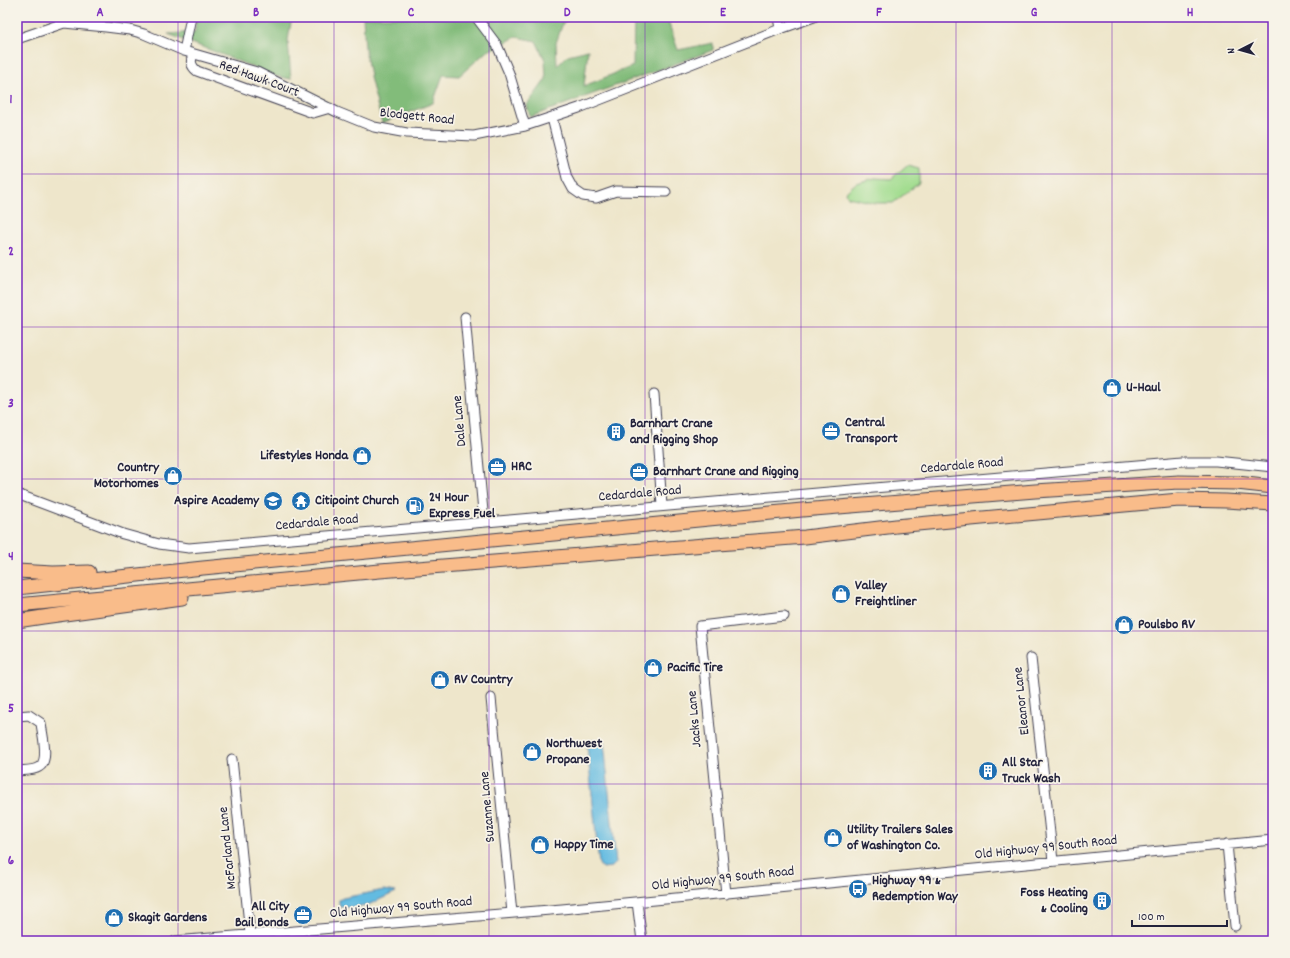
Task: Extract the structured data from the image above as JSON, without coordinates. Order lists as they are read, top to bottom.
{
  "streets": {
    "street": [
      "Red Hawk Court",
      "Blodgett Road",
      "Dale Lane",
      "Cedardale Road",
      "Eleanor Lane",
      "Jacks Lane",
      "Suzanne Lane",
      "McFarland Lane",
      "Old Highway 99 South Road"
    ]
  },
  "crossings": [
    ["Red Hawk Court", "Blodgett Road"],
    ["Dale Lane", "Cedardale Road"],
    ["Eleanor Lane", "Old Highway 99 South Road"],
    ["Jacks Lane", "Old Highway 99 South Road"],
    ["Suzanne Lane", "Old Highway 99 South Road"],
    ["McFarland Lane", "Old Highway 99 South Road"]
  ],
  "places": {
    "shop": [
      "U-Haul",
      "Lifestyles Honda",
      "Country Motorhomes",
      "Valley Freightliner",
      "Poulsbo RV",
      "Pacific Tire",
      "RV Country",
      "Northwest Propane",
      "Utility Trailers Sales of Washington Co.",
      "Happy Time",
      "Skagit Gardens"
    ],
    "office": [
      "Central Transport",
      "HRC",
      "Barnhart Crane and Rigging",
      "All City Bail Bonds"
    ],
    "building": ["Barnhart Crane and Rigging Shop", "All Star Truck Wash", "Foss Heating & Cooling"],
    "school or university": ["Aspire Academy"],
    "temple": ["Citipoint Church"],
    "fuel station": ["24 Hour Express Fuel"],
    "bus stop": ["Highway 99 & Redemption Way"]
  },
  "scale_bar": "100 m",
  "north": "left",
  "grid": {
    "columns": [
      "A",
      "B",
      "C",
      "D",
      "E",
      "F",
      "G",
      "H"
    ],
    "rows": [
      "1",
      "2",
      "3",
      "4",
      "5",
      "6"
    ]
  }
}
